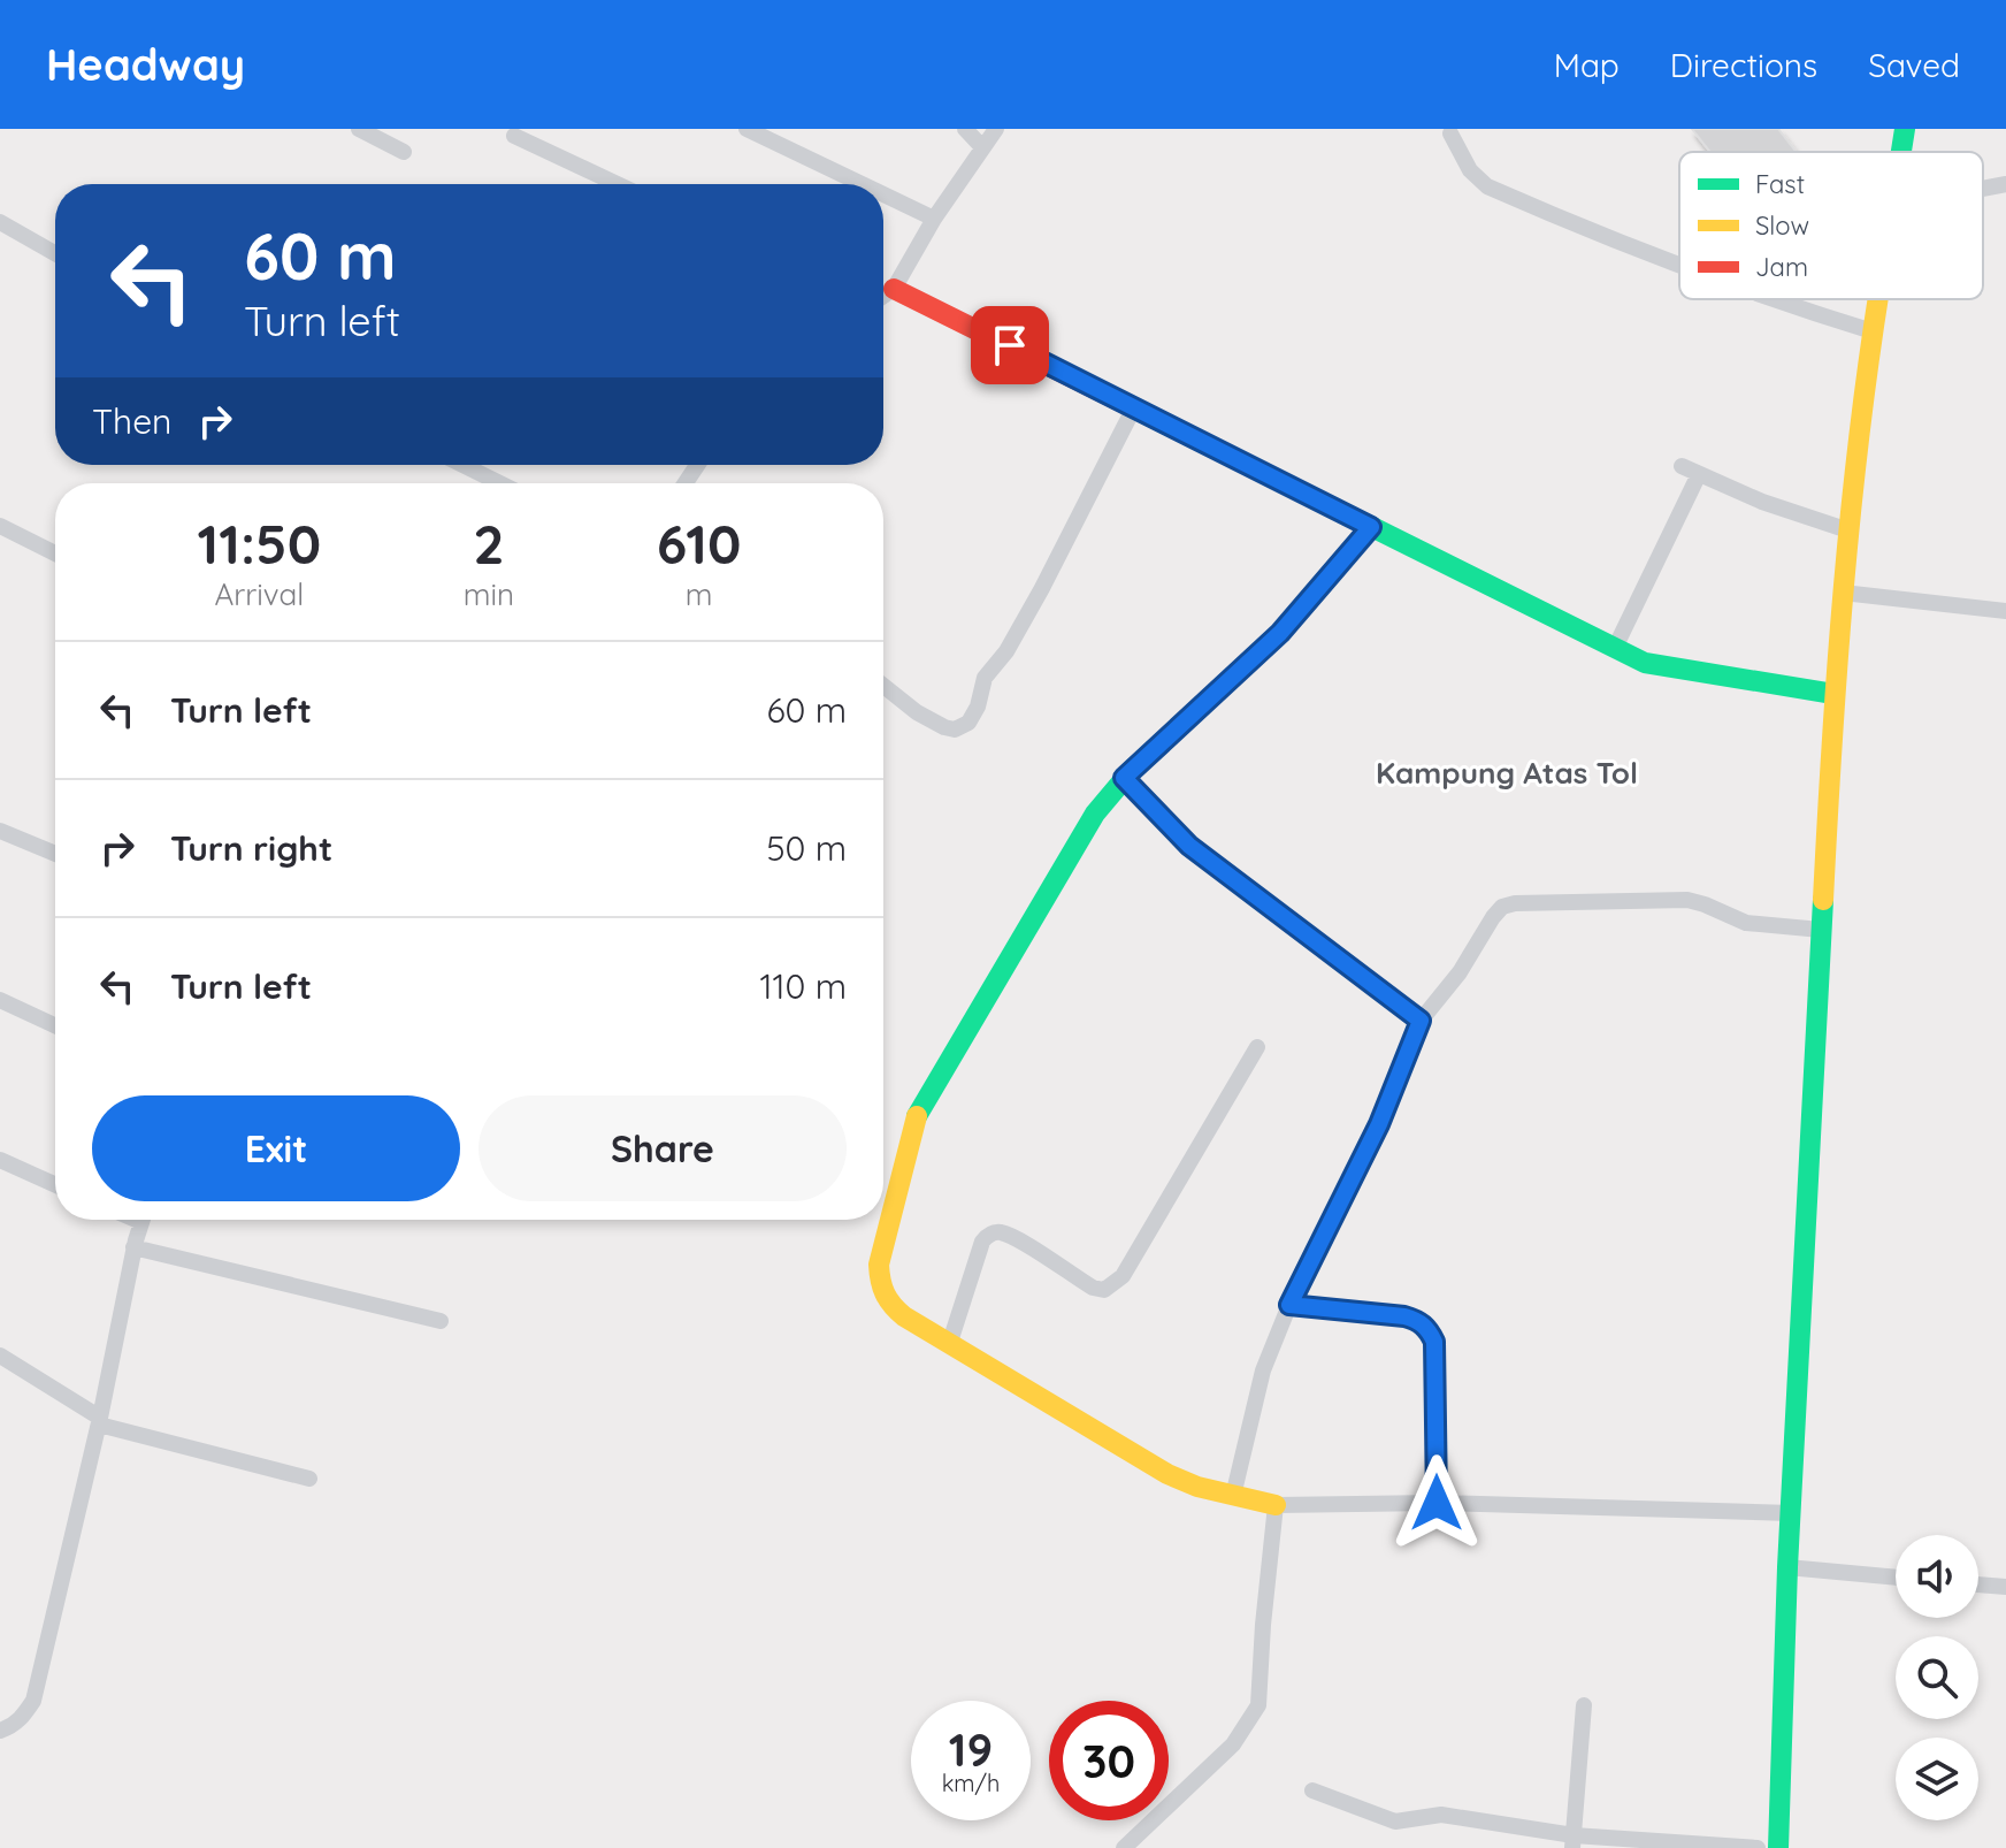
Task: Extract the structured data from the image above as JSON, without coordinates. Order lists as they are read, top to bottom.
{
  "districts": ["Kampung Atas Tol"],
  "legend": ["Fast", "Slow", "Jam"],
  "page": {
    "header": "Headway",
    "nav": ["Map", "Directions", "Saved"],
    "turn": ["60 m", "Turn left"],
    "then": "Then",
    "eta": [
      "11:50",
      "Arrival",
      "2",
      "min",
      "610",
      "m"
    ],
    "list": [
      {
        "name": "Turn left",
        "value": "60 m"
      },
      {
        "name": "Turn right",
        "value": "50 m"
      },
      {
        "name": "Turn left",
        "value": "110 m"
      }
    ],
    "buttons": ["Exit", "Share"],
    "speed": "19 km/h",
    "limit": "30"
  }
}
